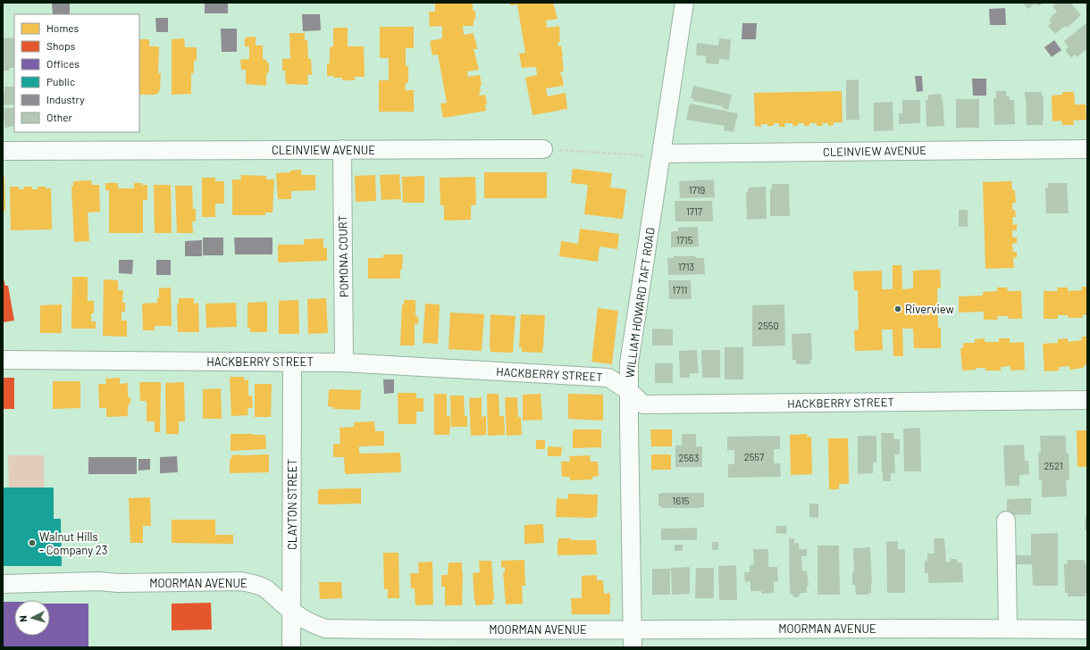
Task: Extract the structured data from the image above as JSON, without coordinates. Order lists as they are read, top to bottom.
{
  "streets": {
    "street": [
      "CLEINVIEW AVENUE",
      "POMONA COURT",
      "WILLIAM HOWARD TAFT ROAD",
      "HACKBERRY STREET",
      "CLAYTON STREET",
      "MOORMAN AVENUE"
    ]
  },
  "crossings": [
    ["CLEINVIEW AVENUE", "POMONA COURT"],
    ["CLEINVIEW AVENUE", "WILLIAM HOWARD TAFT ROAD"],
    ["POMONA COURT", "HACKBERRY STREET"],
    ["WILLIAM HOWARD TAFT ROAD", "HACKBERRY STREET"],
    ["WILLIAM HOWARD TAFT ROAD", "MOORMAN AVENUE"],
    ["HACKBERRY STREET", "CLAYTON STREET"],
    ["CLAYTON STREET", "MOORMAN AVENUE"]
  ],
  "places": ["Riverview", "Walnut Hills - Company 23"],
  "house_numbers": [
    "1719",
    "1717",
    "1715",
    "1713",
    "1711",
    "2550",
    "2557",
    "2563",
    "2521",
    "1615"
  ],
  "legend": [
    "Homes",
    "Shops",
    "Offices",
    "Public",
    "Industry",
    "Other"
  ],
  "north": "left"
}
